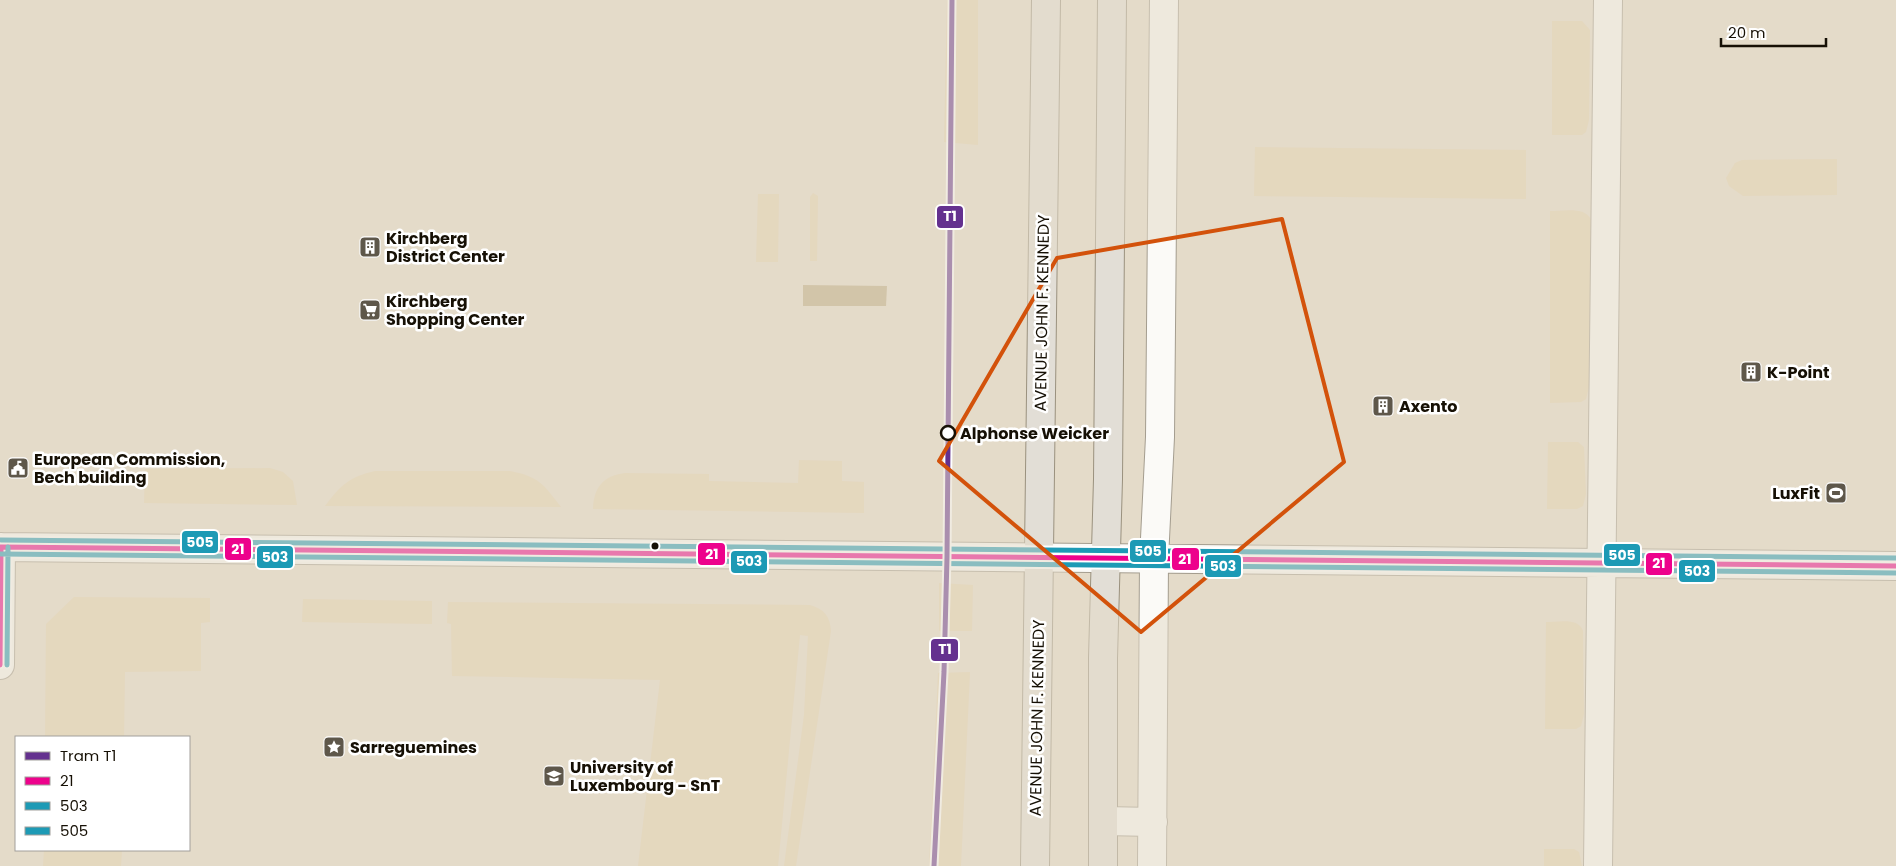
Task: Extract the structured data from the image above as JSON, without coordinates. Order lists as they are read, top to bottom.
{
  "streets": {
    "main road": ["AVENUE JOHN F. KENNEDY"]
  },
  "places": {
    "building": ["Kirchberg District Center", "K-Point", "Axento"],
    "supermarket": ["Kirchberg Shopping Center"],
    "other": ["Alphonse Weicker"],
    "public building": ["European Commission, Bech building"],
    "sports": ["LuxFit"],
    "place": ["Sarreguemines"],
    "school or university": ["University of Luxembourg - SnT"]
  },
  "lines": [
    "tram line T1",
    "transit line 505",
    "transit line 21",
    "transit line 503"
  ],
  "legend": [
    "Tram T1",
    "21",
    "503",
    "505"
  ],
  "scale_bar": "20 m"
}
